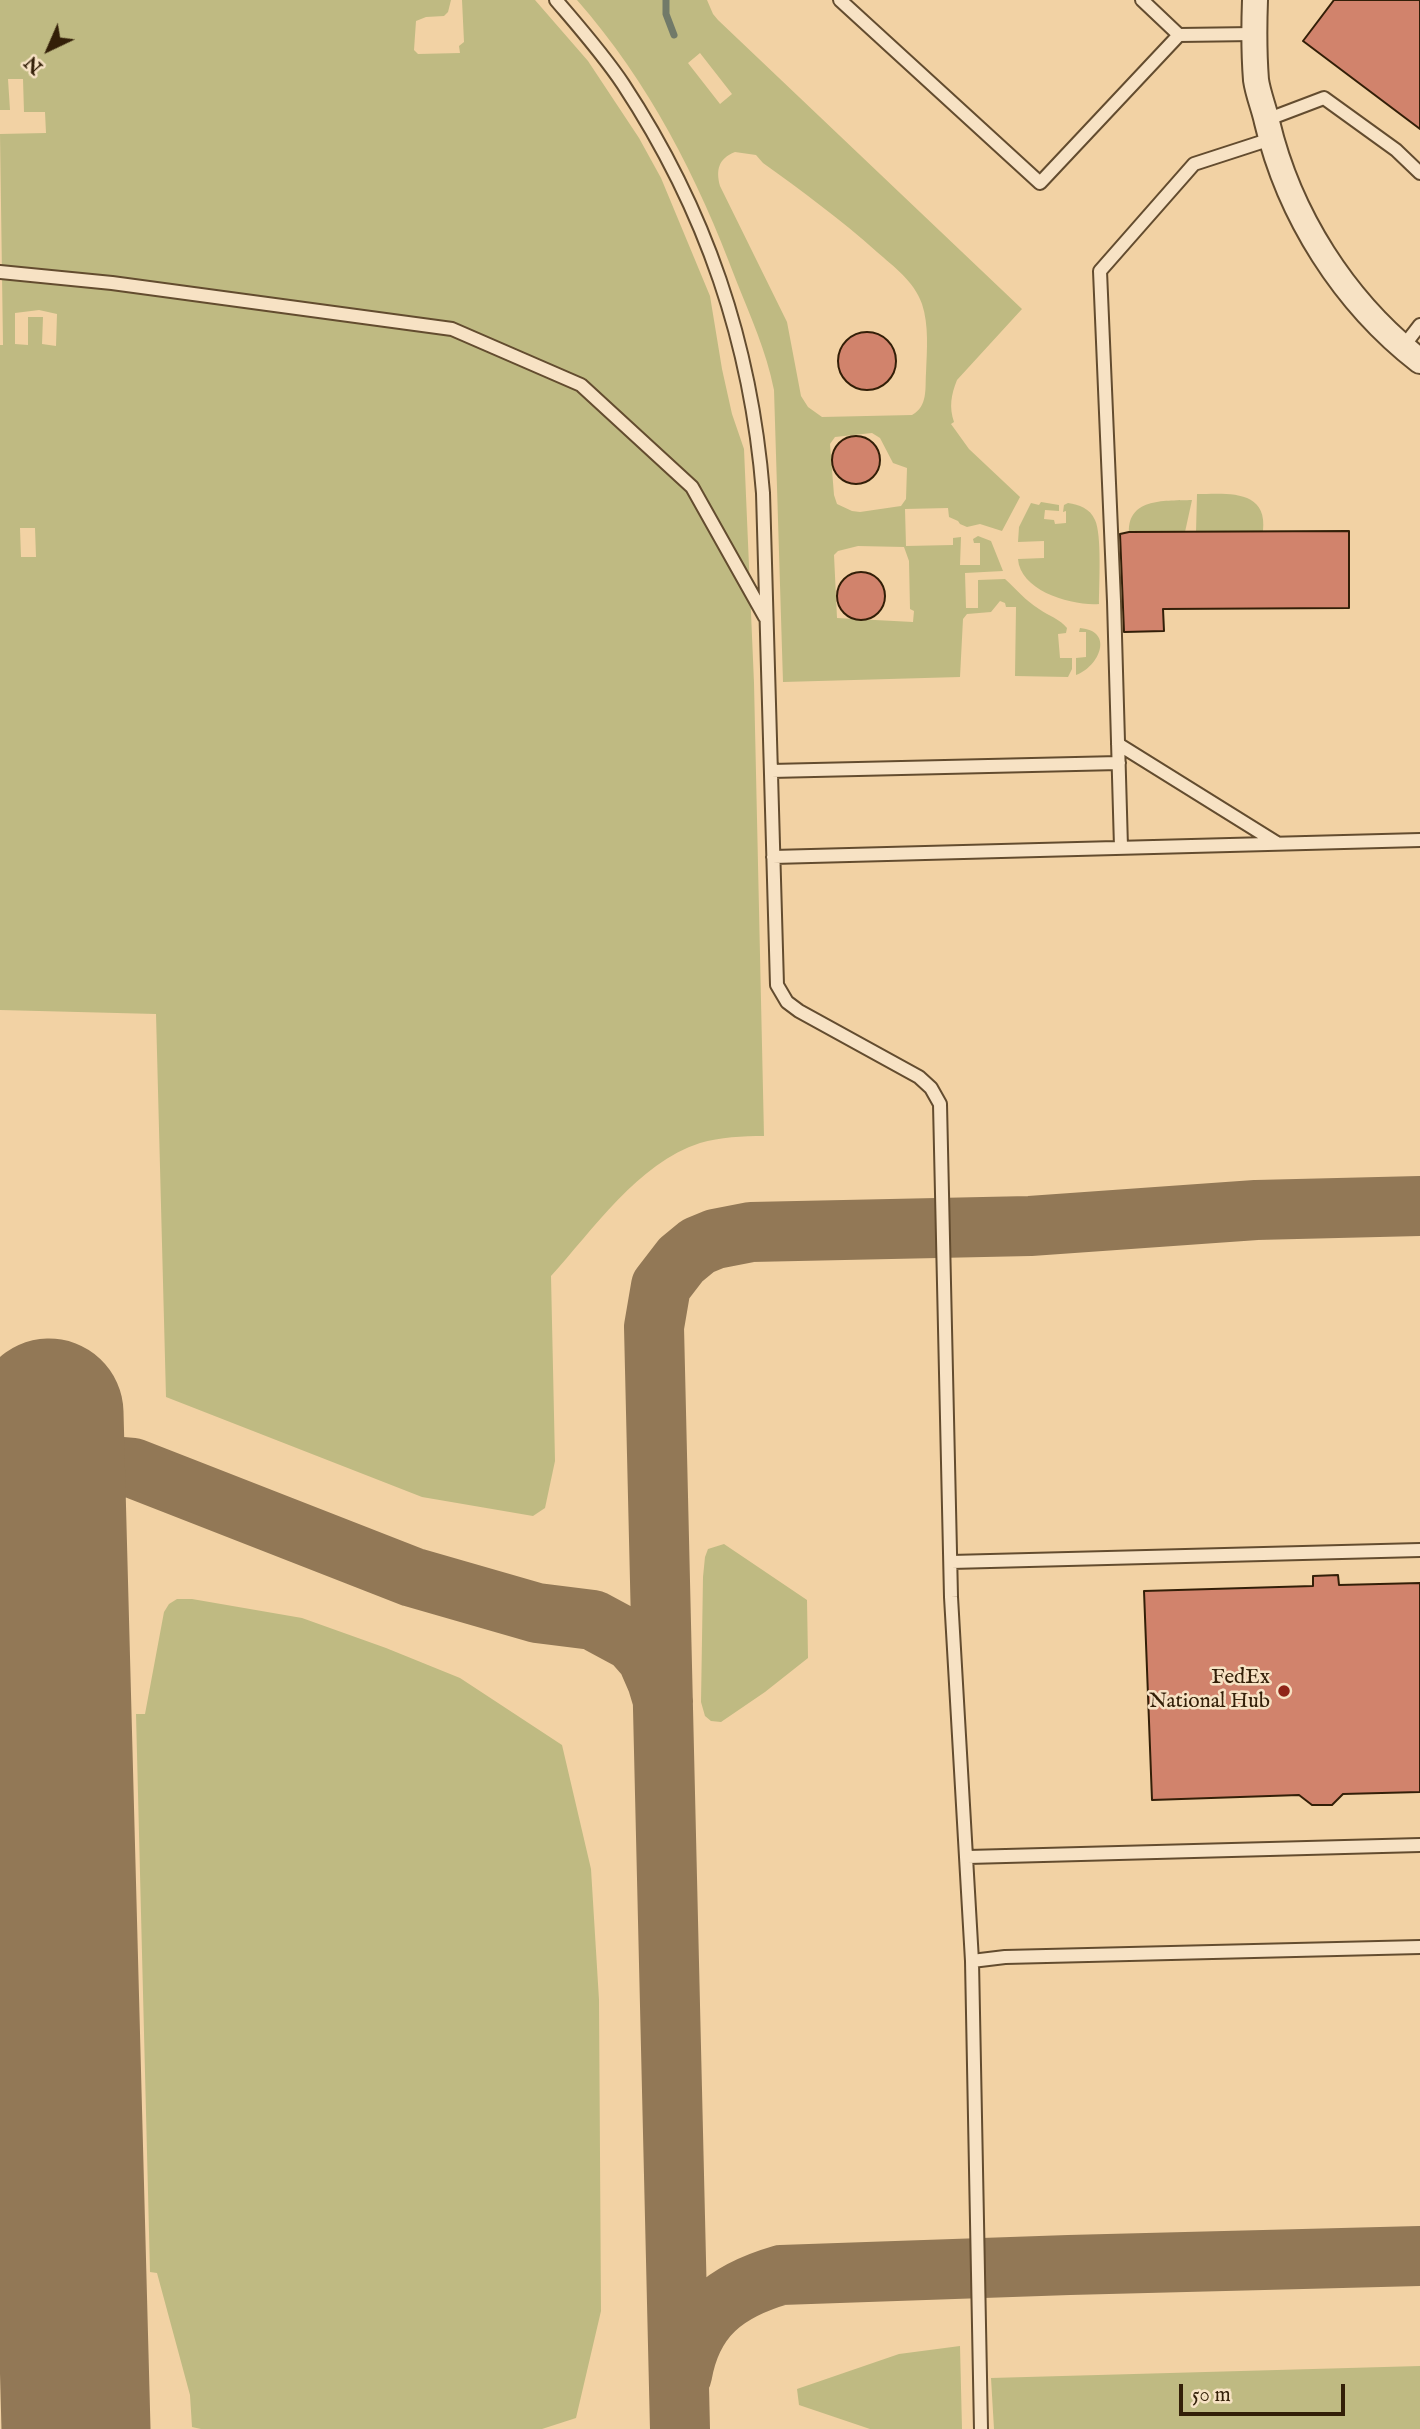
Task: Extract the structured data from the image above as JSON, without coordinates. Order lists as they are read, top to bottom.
{
  "places": ["FedEx National Hub"],
  "scale_bar": "50 m",
  "north": "bottom left"
}
